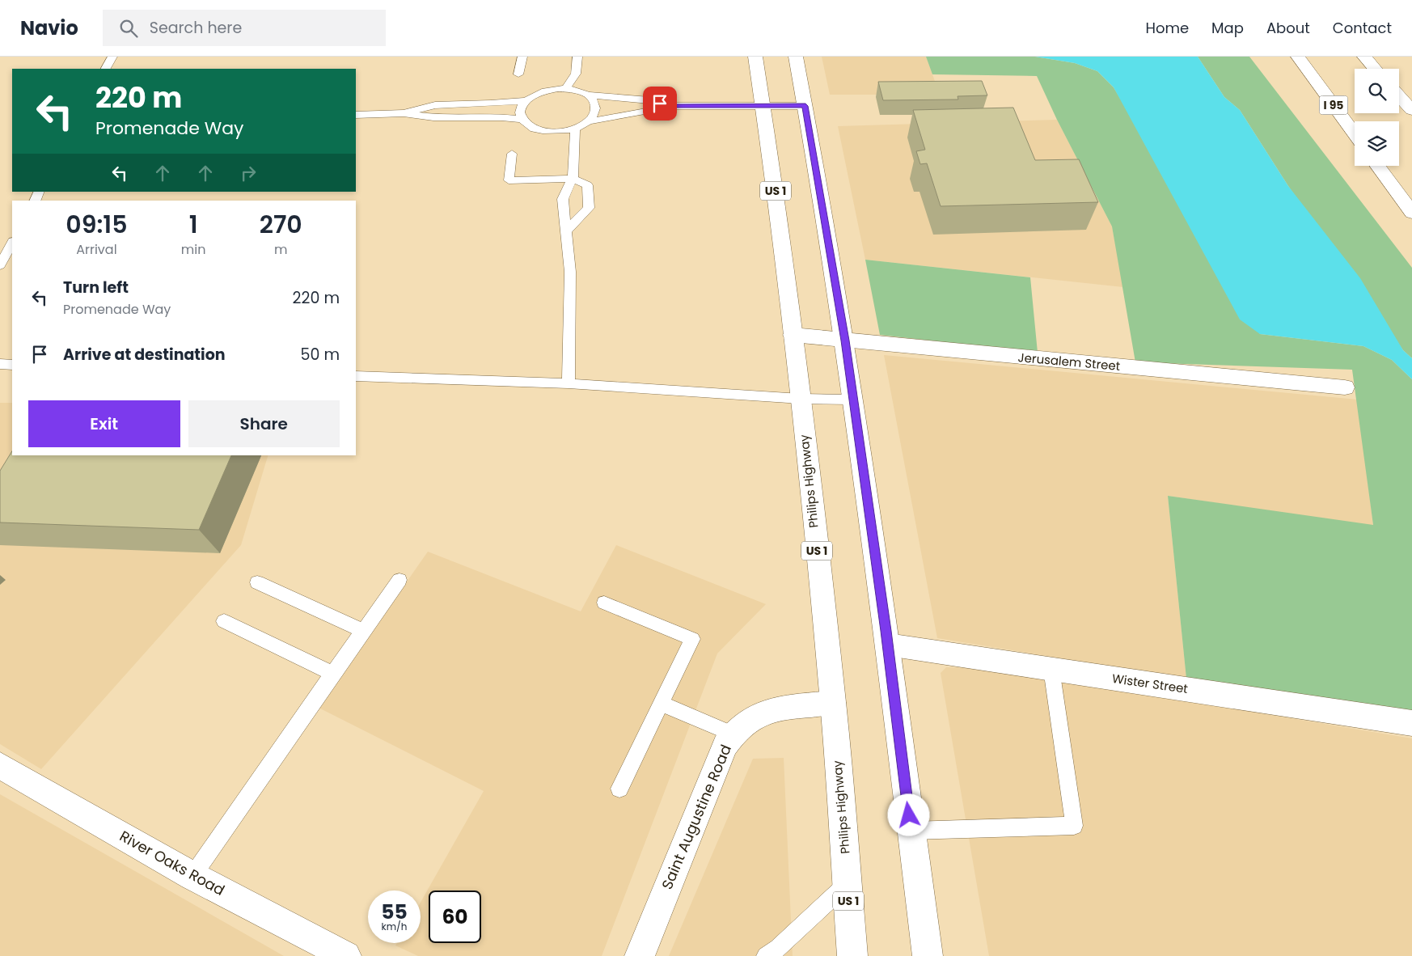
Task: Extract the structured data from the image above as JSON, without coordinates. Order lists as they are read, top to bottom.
{
  "streets": {
    "main road": [
      "I 95",
      "US 1",
      "Jerusalem Street",
      "Philips Highway",
      "Wister Street",
      "Saint Augustine Road",
      "River Oaks Road"
    ]
  },
  "crossings": [
    ["Jerusalem Street", "Philips Highway"],
    ["Philips Highway", "Saint Augustine Road"]
  ],
  "page": {
    "header": "Navio",
    "search": "Search here",
    "nav": [
      "Home",
      "Map",
      "About",
      "Contact"
    ],
    "turn": ["220 m", "Promenade Way"],
    "eta": [
      "09:15",
      "Arrival",
      "1",
      "min",
      "270",
      "m"
    ],
    "list": [
      {
        "name": "Turn left",
        "note": "Promenade Way",
        "value": "220 m"
      },
      {
        "name": "Arrive at destination",
        "value": "50 m"
      }
    ],
    "buttons": ["Exit", "Share"],
    "speed": "55 km/h",
    "limit": "60"
  }
}
